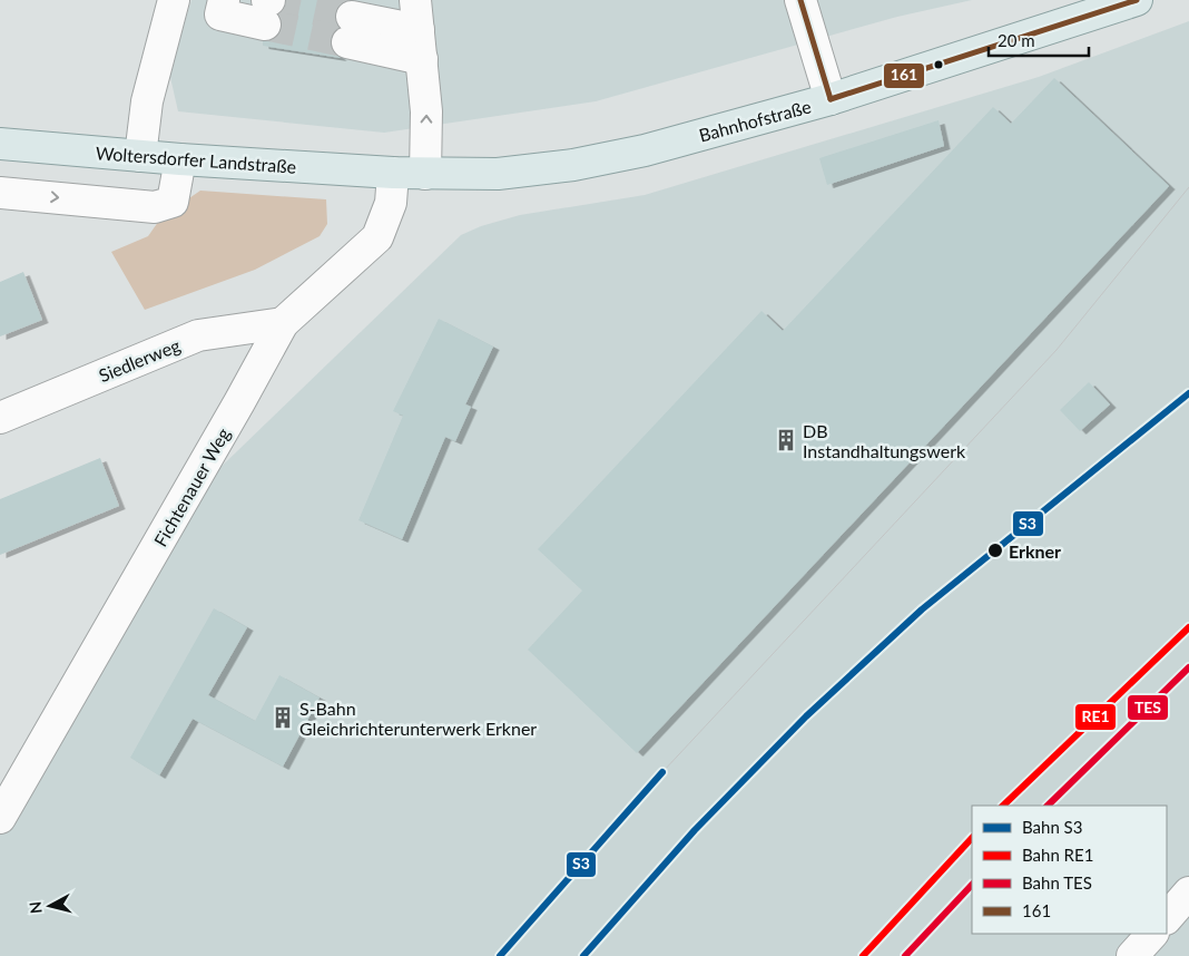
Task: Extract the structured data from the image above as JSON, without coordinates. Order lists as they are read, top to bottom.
{
  "streets": {
    "main road": ["Bahnhofstraße", "Woltersdorfer Landstraße"],
    "street": ["Siedlerweg", "Fichtenauer Weg"]
  },
  "crossings": [
    ["Bahnhofstraße", "Woltersdorfer Landstraße"],
    ["Bahnhofstraße", "Fichtenauer Weg"],
    ["Woltersdorfer Landstraße", "Fichtenauer Weg"],
    ["Siedlerweg", "Fichtenauer Weg"]
  ],
  "places": {
    "building": ["DB Instandhaltungswerk", "S-Bahn Gleichrichterunterwerk Erkner"],
    "other": ["Erkner"]
  },
  "lines": [
    "transit line 161",
    "rail line S3",
    "rail line RE1",
    "rail line TES"
  ],
  "legend": [
    "Bahn S3",
    "Bahn RE1",
    "Bahn TES",
    "161"
  ],
  "scale_bar": "20 m",
  "north": "left"
}
